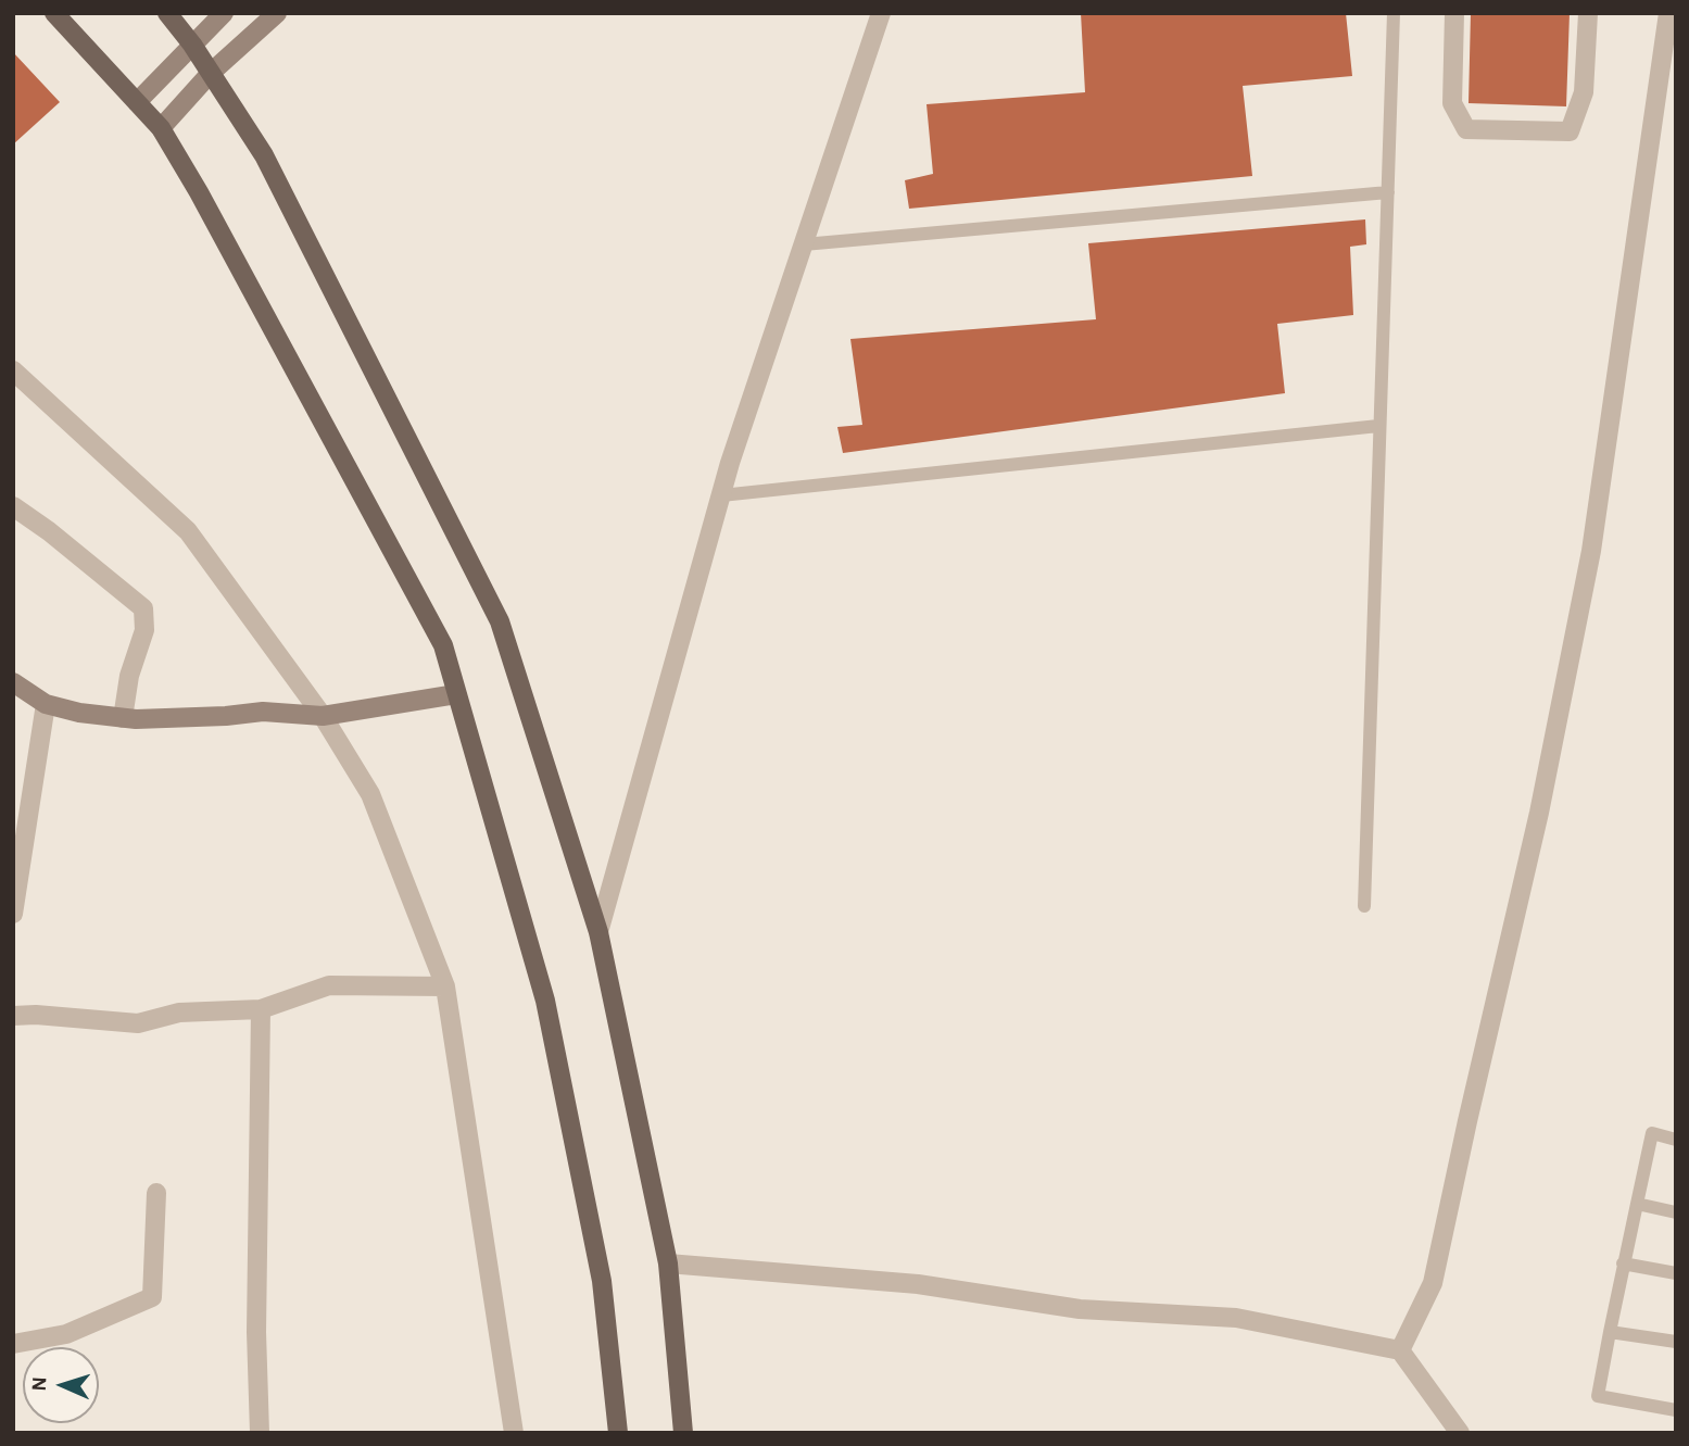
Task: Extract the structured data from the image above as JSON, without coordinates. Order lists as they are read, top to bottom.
{
  "north": "left"
}
